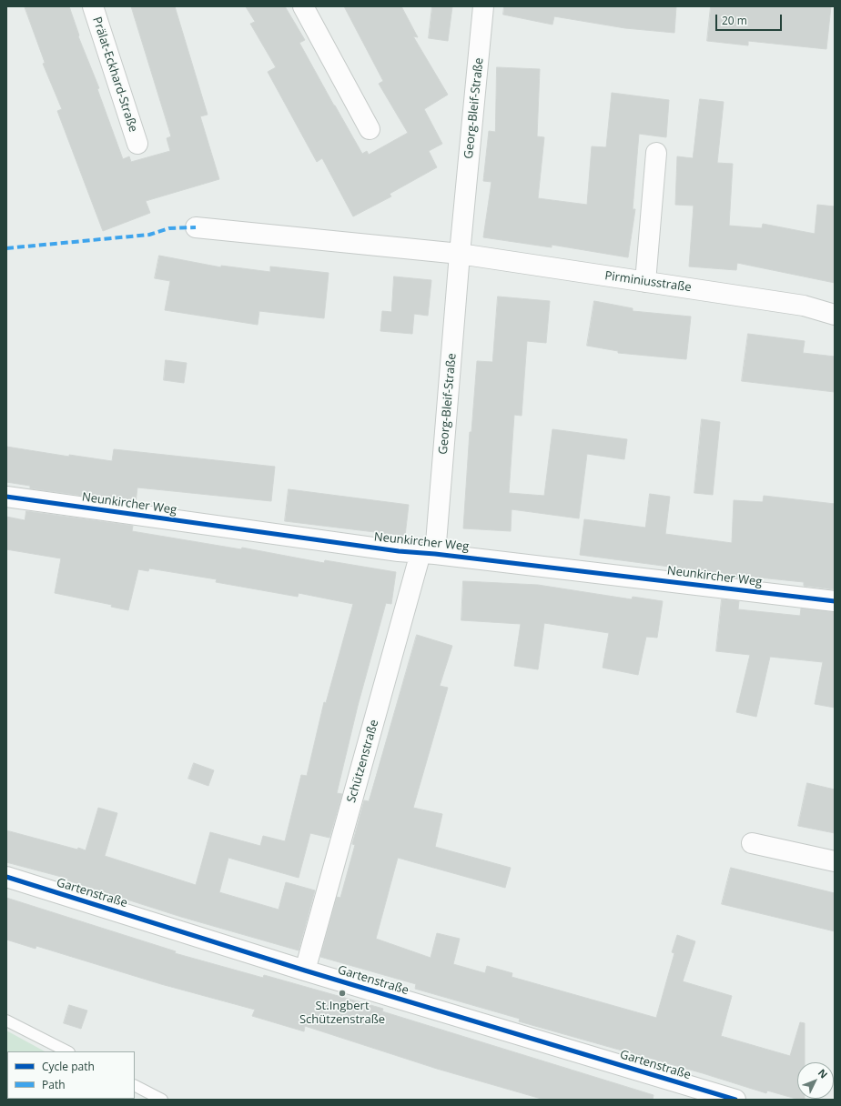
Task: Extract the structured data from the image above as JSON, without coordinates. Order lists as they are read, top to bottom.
{
  "streets": {
    "street": [
      "Prälat-Eckhard-Straße",
      "Georg-Bleif-Straße",
      "Pirminiusstraße",
      "Neunkircher Weg",
      "Schützenstraße",
      "Gartenstraße"
    ]
  },
  "crossings": [
    ["Georg-Bleif-Straße", "Pirminiusstraße"],
    ["Georg-Bleif-Straße", "Neunkircher Weg"],
    ["Georg-Bleif-Straße", "Schützenstraße"],
    ["Neunkircher Weg", "Schützenstraße"],
    ["Schützenstraße", "Gartenstraße"]
  ],
  "places": ["St.Ingbert Schützenstraße"],
  "legend": ["Cycle path", "Path"],
  "scale_bar": "20 m",
  "north": "top right"
}
